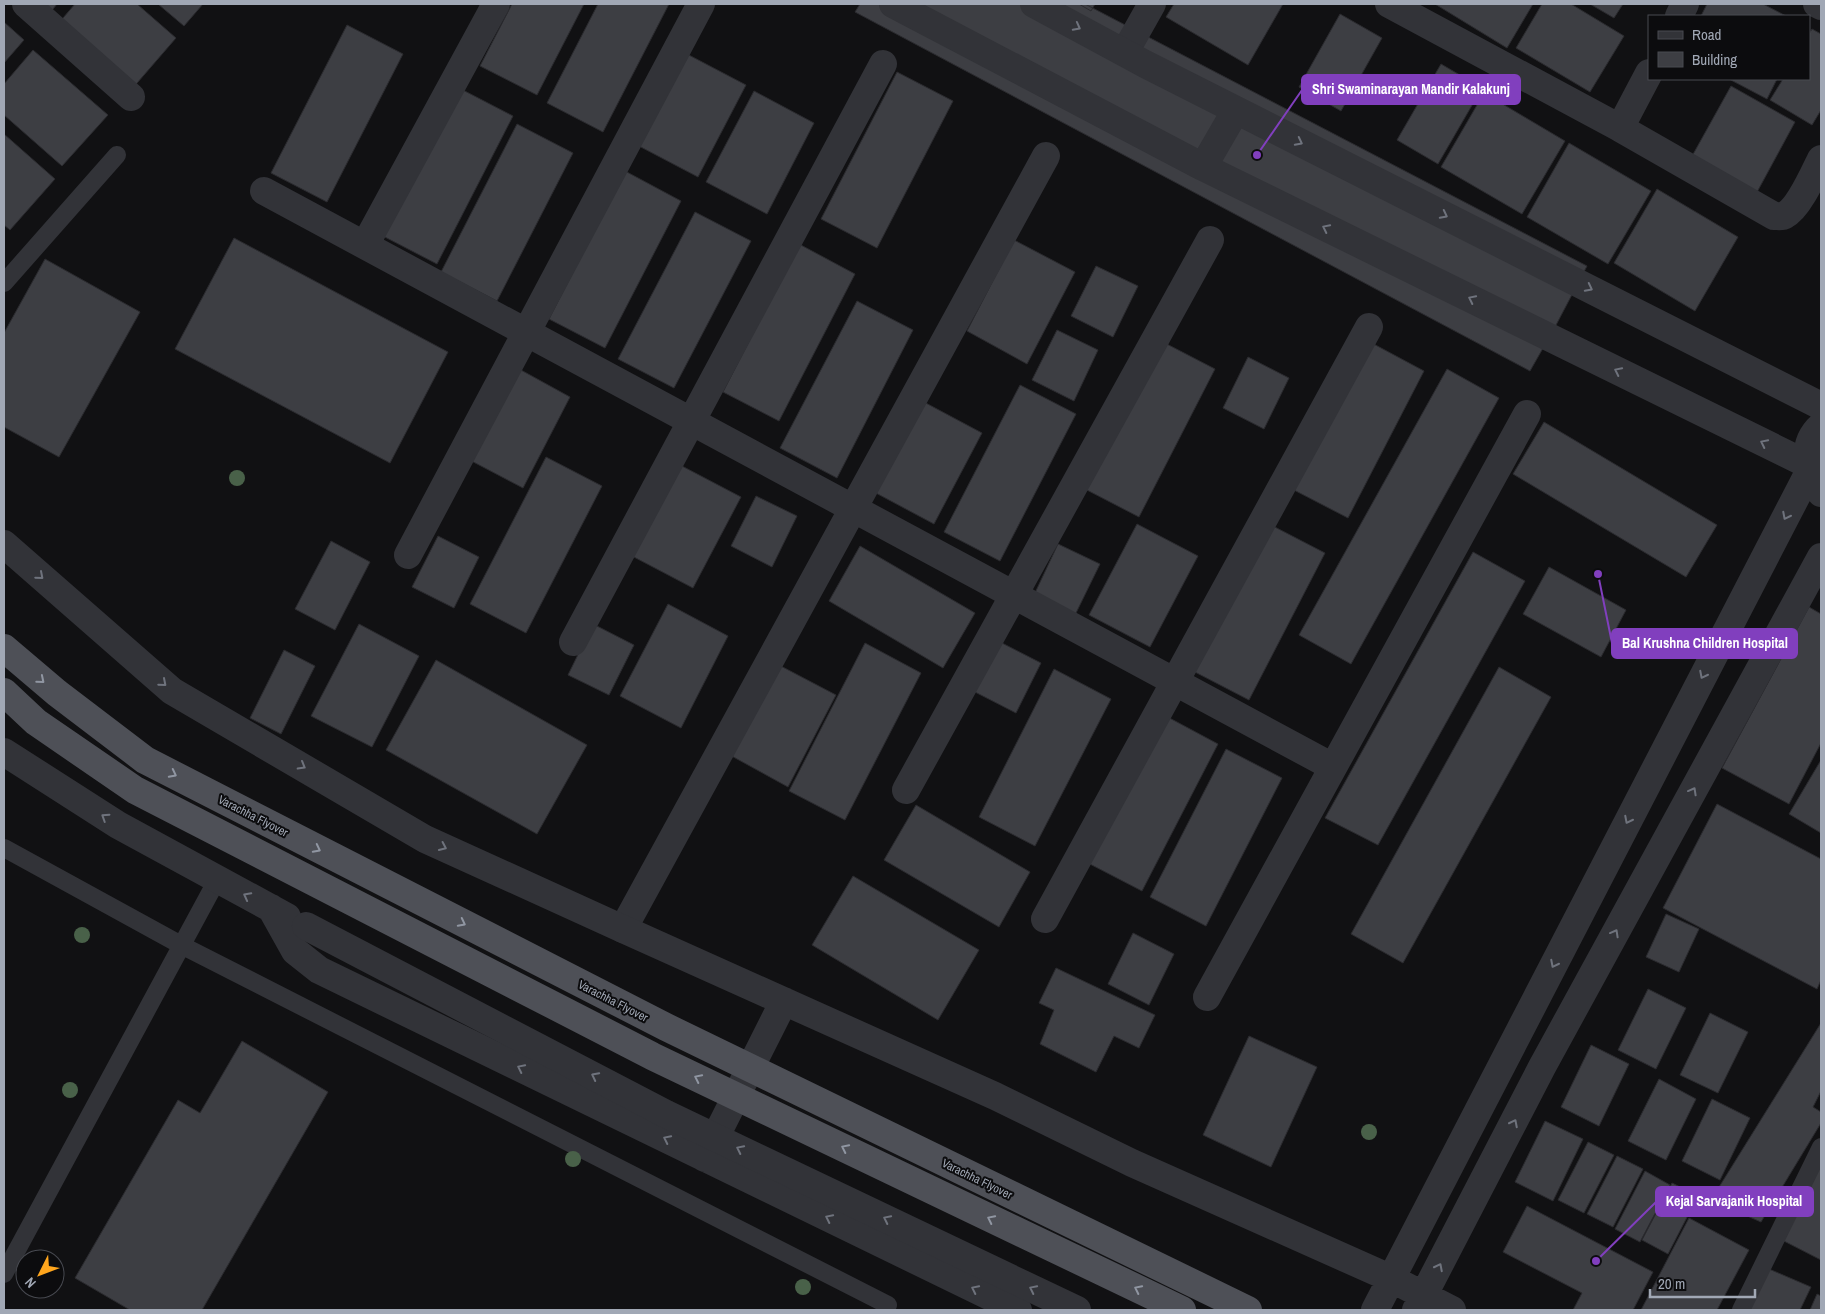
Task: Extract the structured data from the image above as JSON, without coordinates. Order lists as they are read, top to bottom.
{
  "streets": {
    "main road": ["Varachha Flyover"]
  },
  "places": ["Shri Swaminarayan Mandir Kalakunj", "Bal Krushna Children Hospital", "Kejal Sarvajanik Hospital"],
  "legend": ["Road", "Building"],
  "scale_bar": "20 m",
  "north": "bottom left"
}
